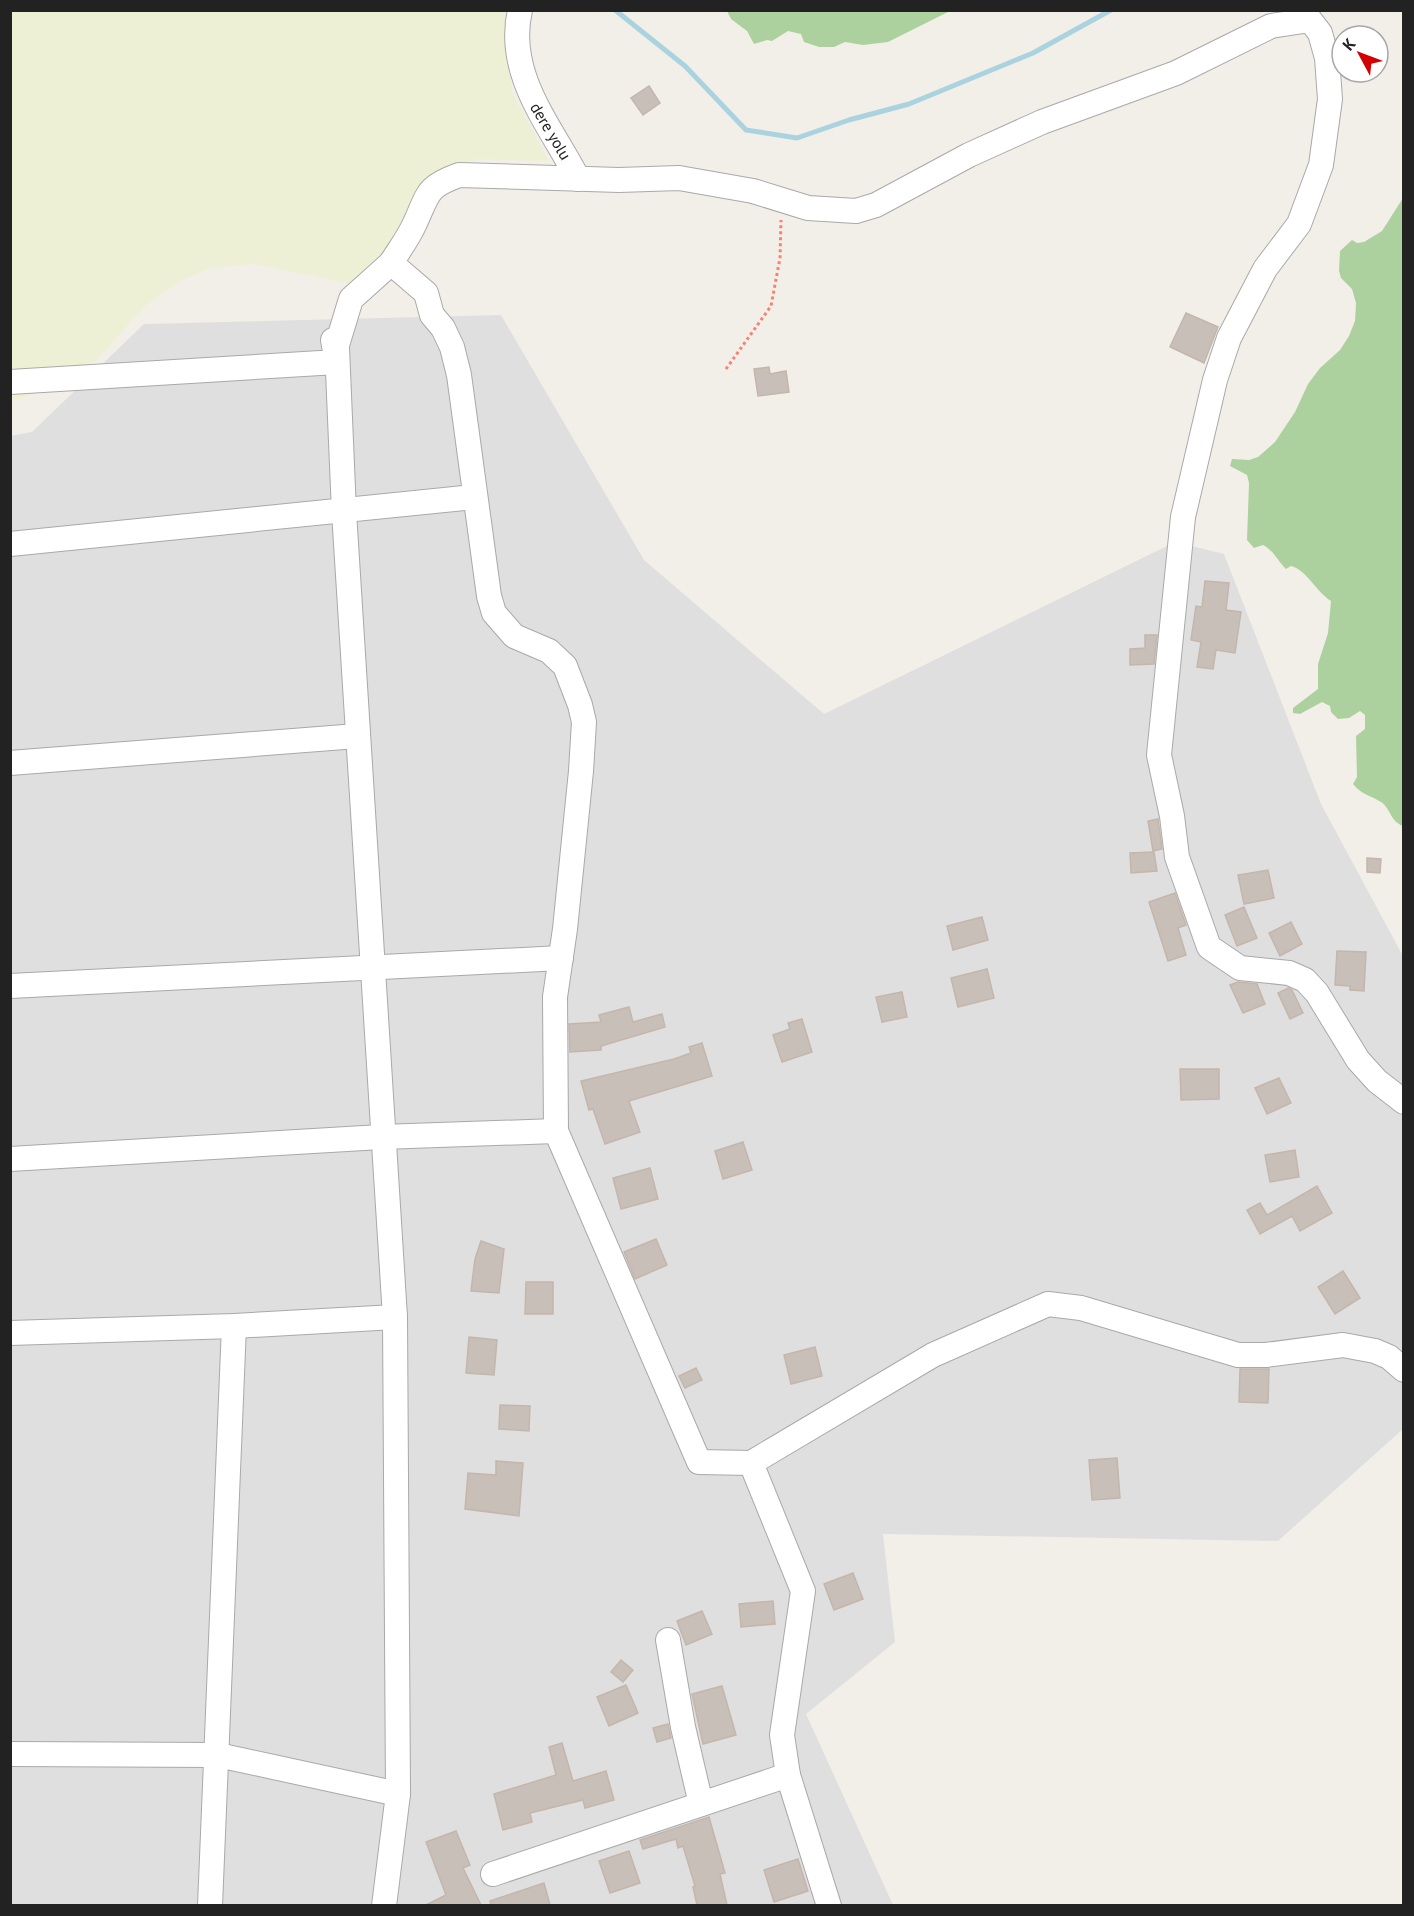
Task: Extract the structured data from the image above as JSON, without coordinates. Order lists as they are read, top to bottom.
{
  "streets": {
    "street": ["dere yolu"]
  },
  "north": "top left"
}
